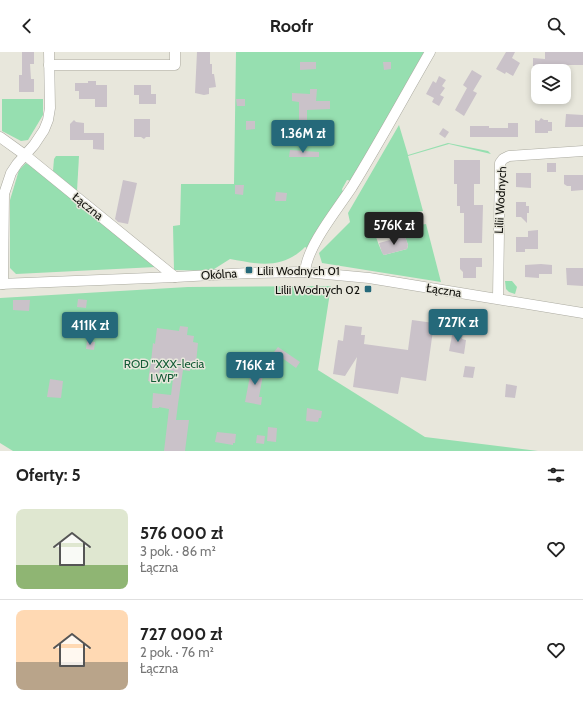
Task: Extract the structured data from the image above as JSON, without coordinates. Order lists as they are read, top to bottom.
{
  "streets": {
    "street": ["Lilii Wodnych", "Łączna", "Okólna"]
  },
  "crossings": [
    ["Lilii Wodnych", "Łączna"],
    ["Łączna", "Okólna"]
  ],
  "parks": ["ROD \"XXX-lecia LWP\""],
  "places": {
    "transit": ["Lilii Wodnych 01", "Lilii Wodnych 02"]
  },
  "page": {
    "header": "Roofr",
    "price": [
      "1.36M zł",
      "576K zł",
      "727K zł",
      "411K zł",
      "716K zł"
    ],
    "heading": "Oferty: 5",
    "list": [
      {
        "name": "576 000 zł",
        "note": "3 pok. · 86 m² · Łączna"
      },
      {
        "name": "727 000 zł",
        "note": "2 pok. · 76 m² · Łączna"
      }
    ]
  }
}
